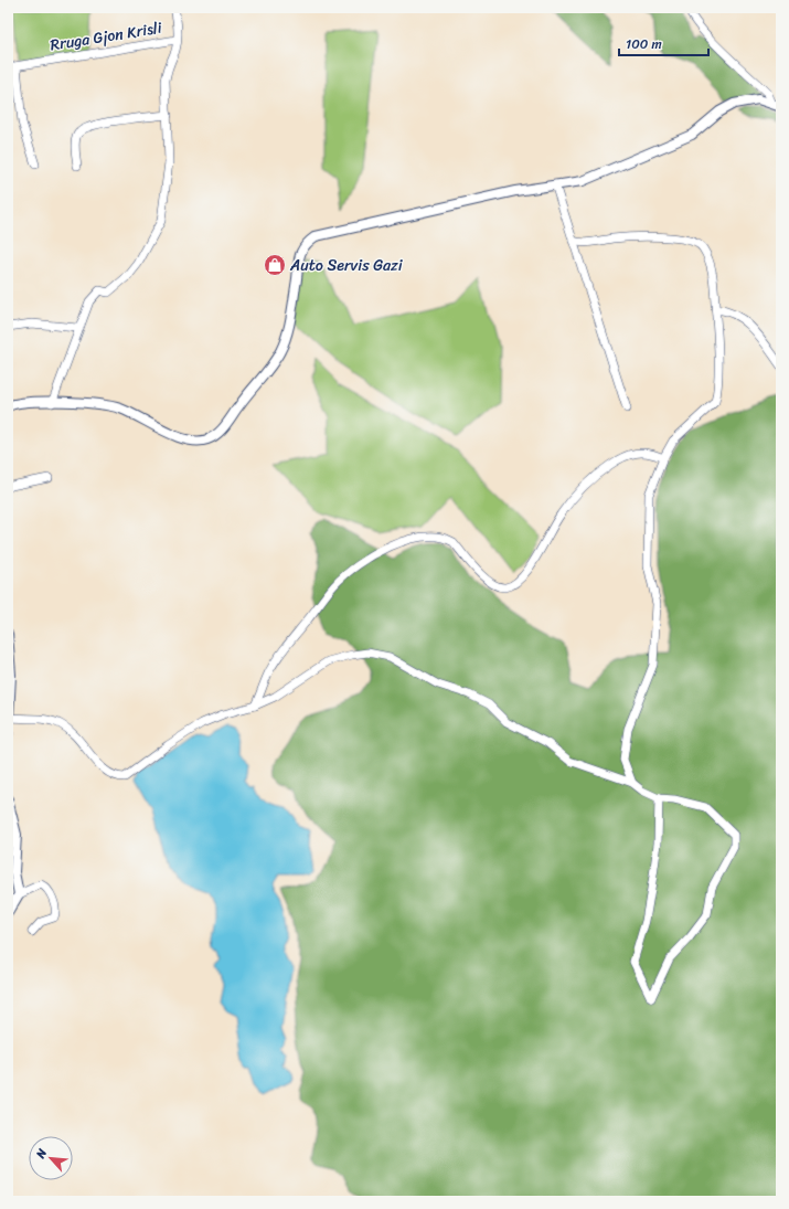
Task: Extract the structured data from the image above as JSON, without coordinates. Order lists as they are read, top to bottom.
{
  "streets": {
    "street": ["Rruga Gjon Krisli"]
  },
  "places": {
    "shop": ["Auto Servis Gazi"]
  },
  "scale_bar": "100 m",
  "north": "top left"
}
